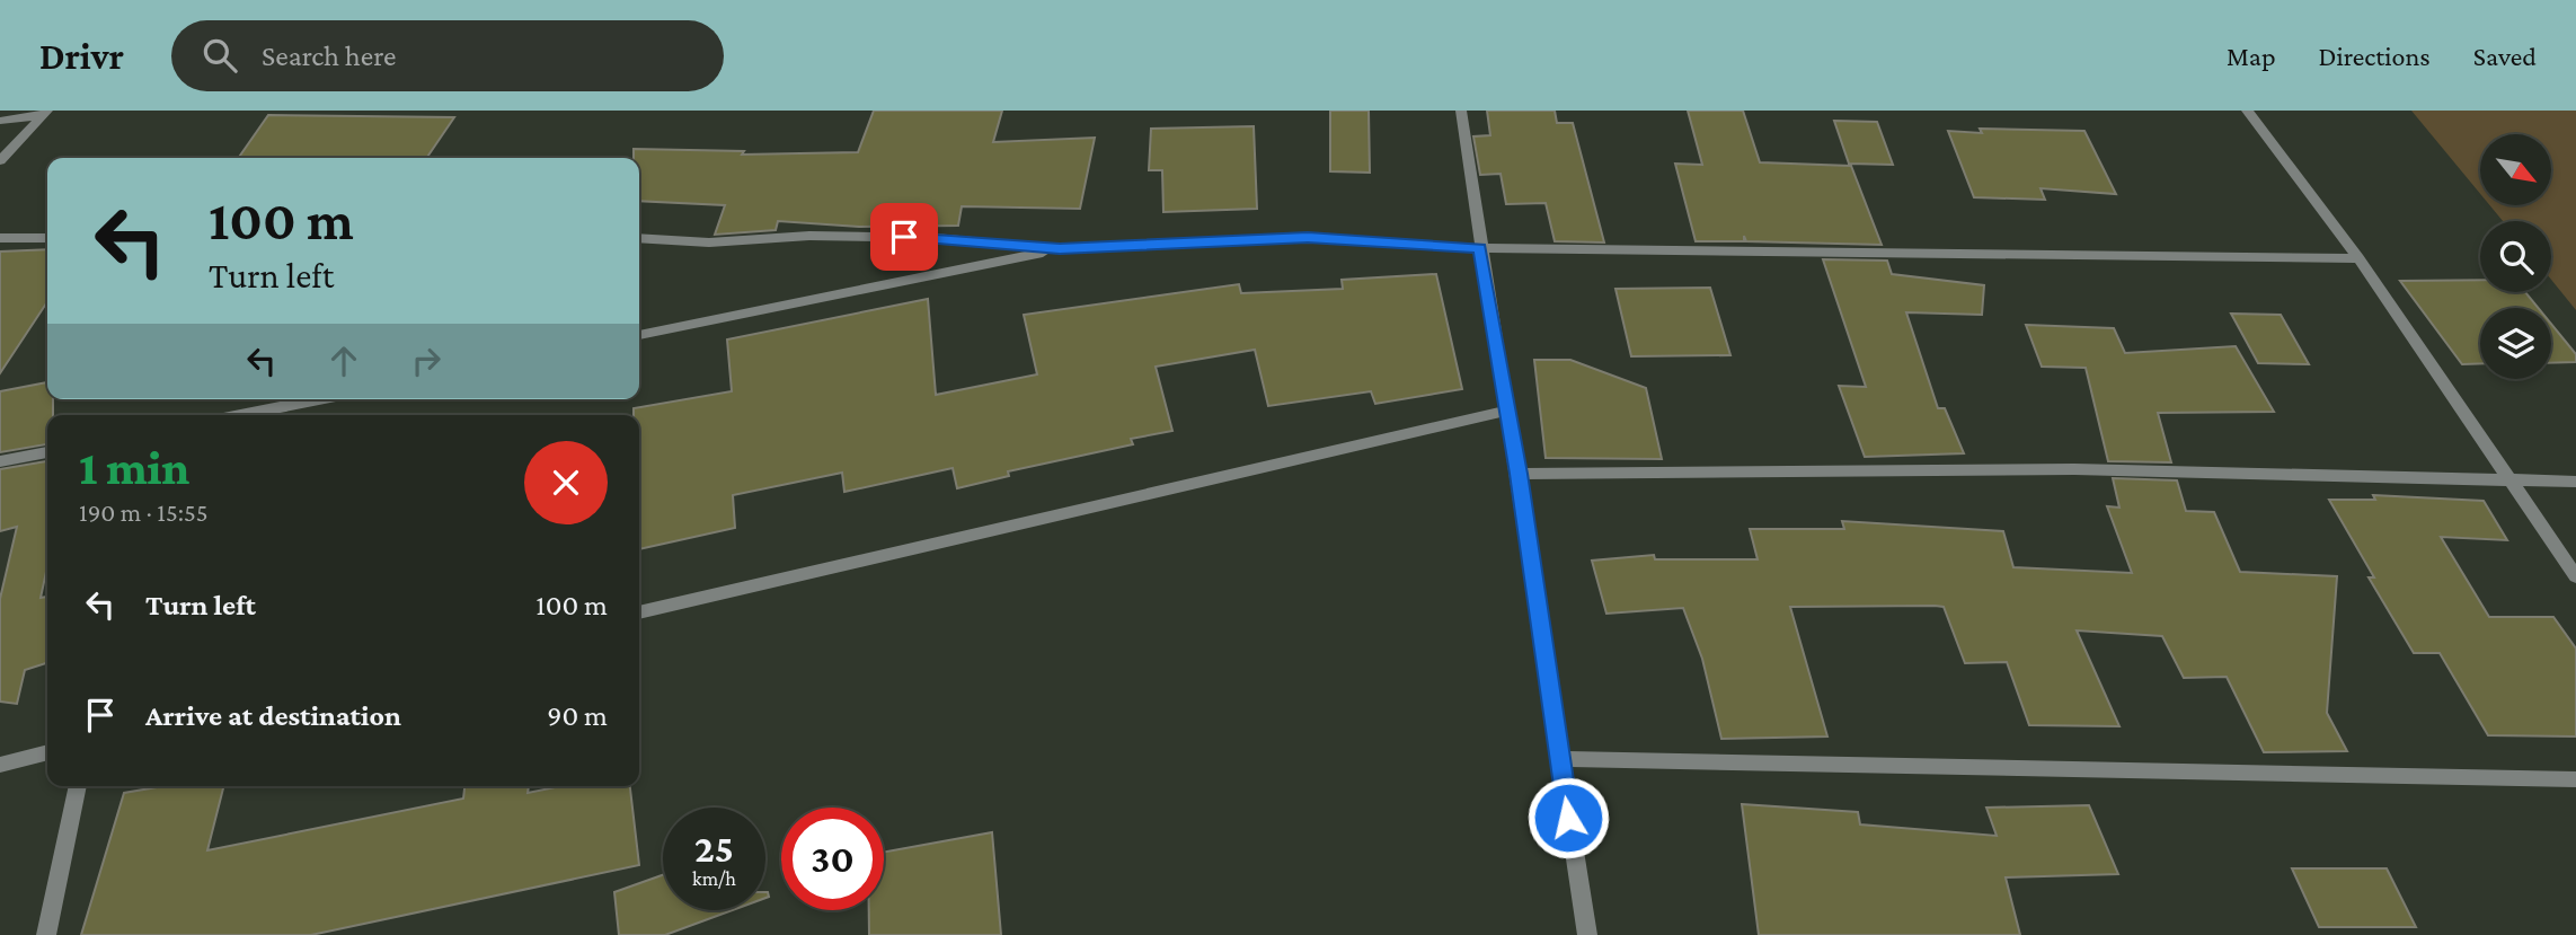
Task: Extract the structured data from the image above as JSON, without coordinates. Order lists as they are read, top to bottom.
{
  "north": "bottom right",
  "page": {
    "header": "Drivr",
    "search": "Search here",
    "nav": ["Map", "Directions", "Saved"],
    "turn": ["100 m", "Turn left"],
    "heading": ["1 min", "190 m · 15:55"],
    "list": [
      {
        "name": "Turn left",
        "value": "100 m"
      },
      {
        "name": "Arrive at destination",
        "value": "90 m"
      }
    ],
    "speed": "25 km/h",
    "limit": "30"
  }
}
